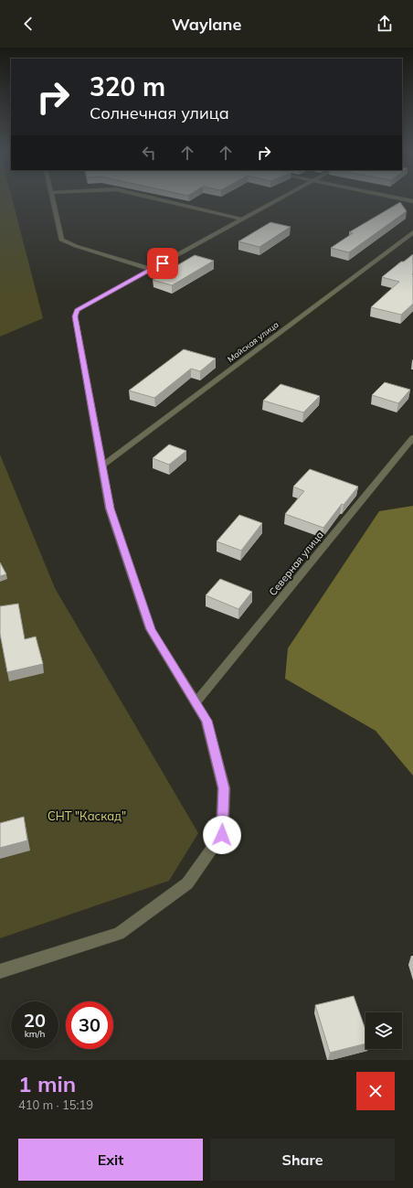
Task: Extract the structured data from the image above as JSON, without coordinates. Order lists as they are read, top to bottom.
{
  "streets": {
    "street": ["Майская улица", "Северная улица"]
  },
  "parks": ["СНТ \"Каскад\""],
  "page": {
    "header": "Waylane",
    "turn": ["320 m", "Солнечная улица"],
    "speed": "20 km/h",
    "limit": "30",
    "heading": ["1 min", "410 m · 15:19"],
    "buttons": ["Exit", "Share"]
  }
}
